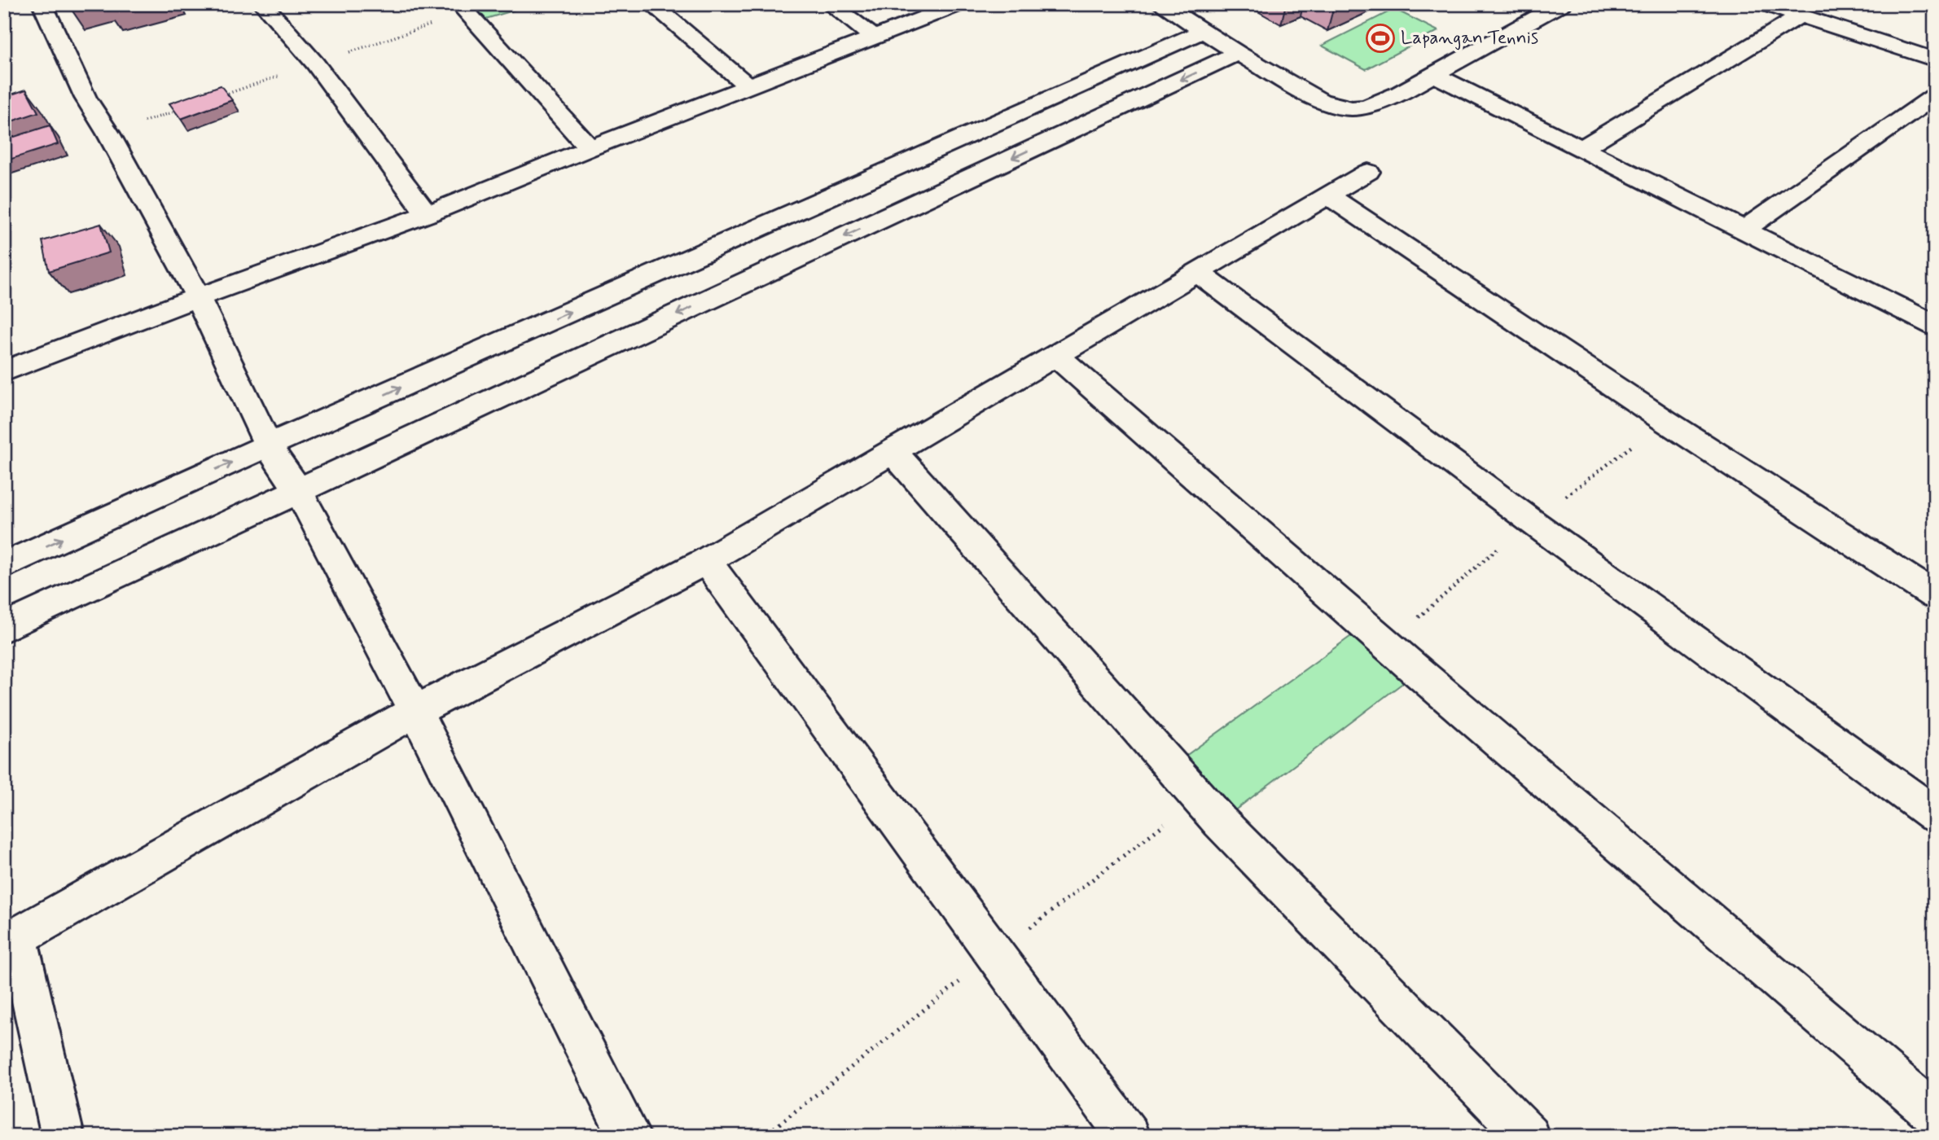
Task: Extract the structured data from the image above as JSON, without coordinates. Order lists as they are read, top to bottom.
{
  "places": {
    "sports": ["Lapangan Tennis"]
  }
}
